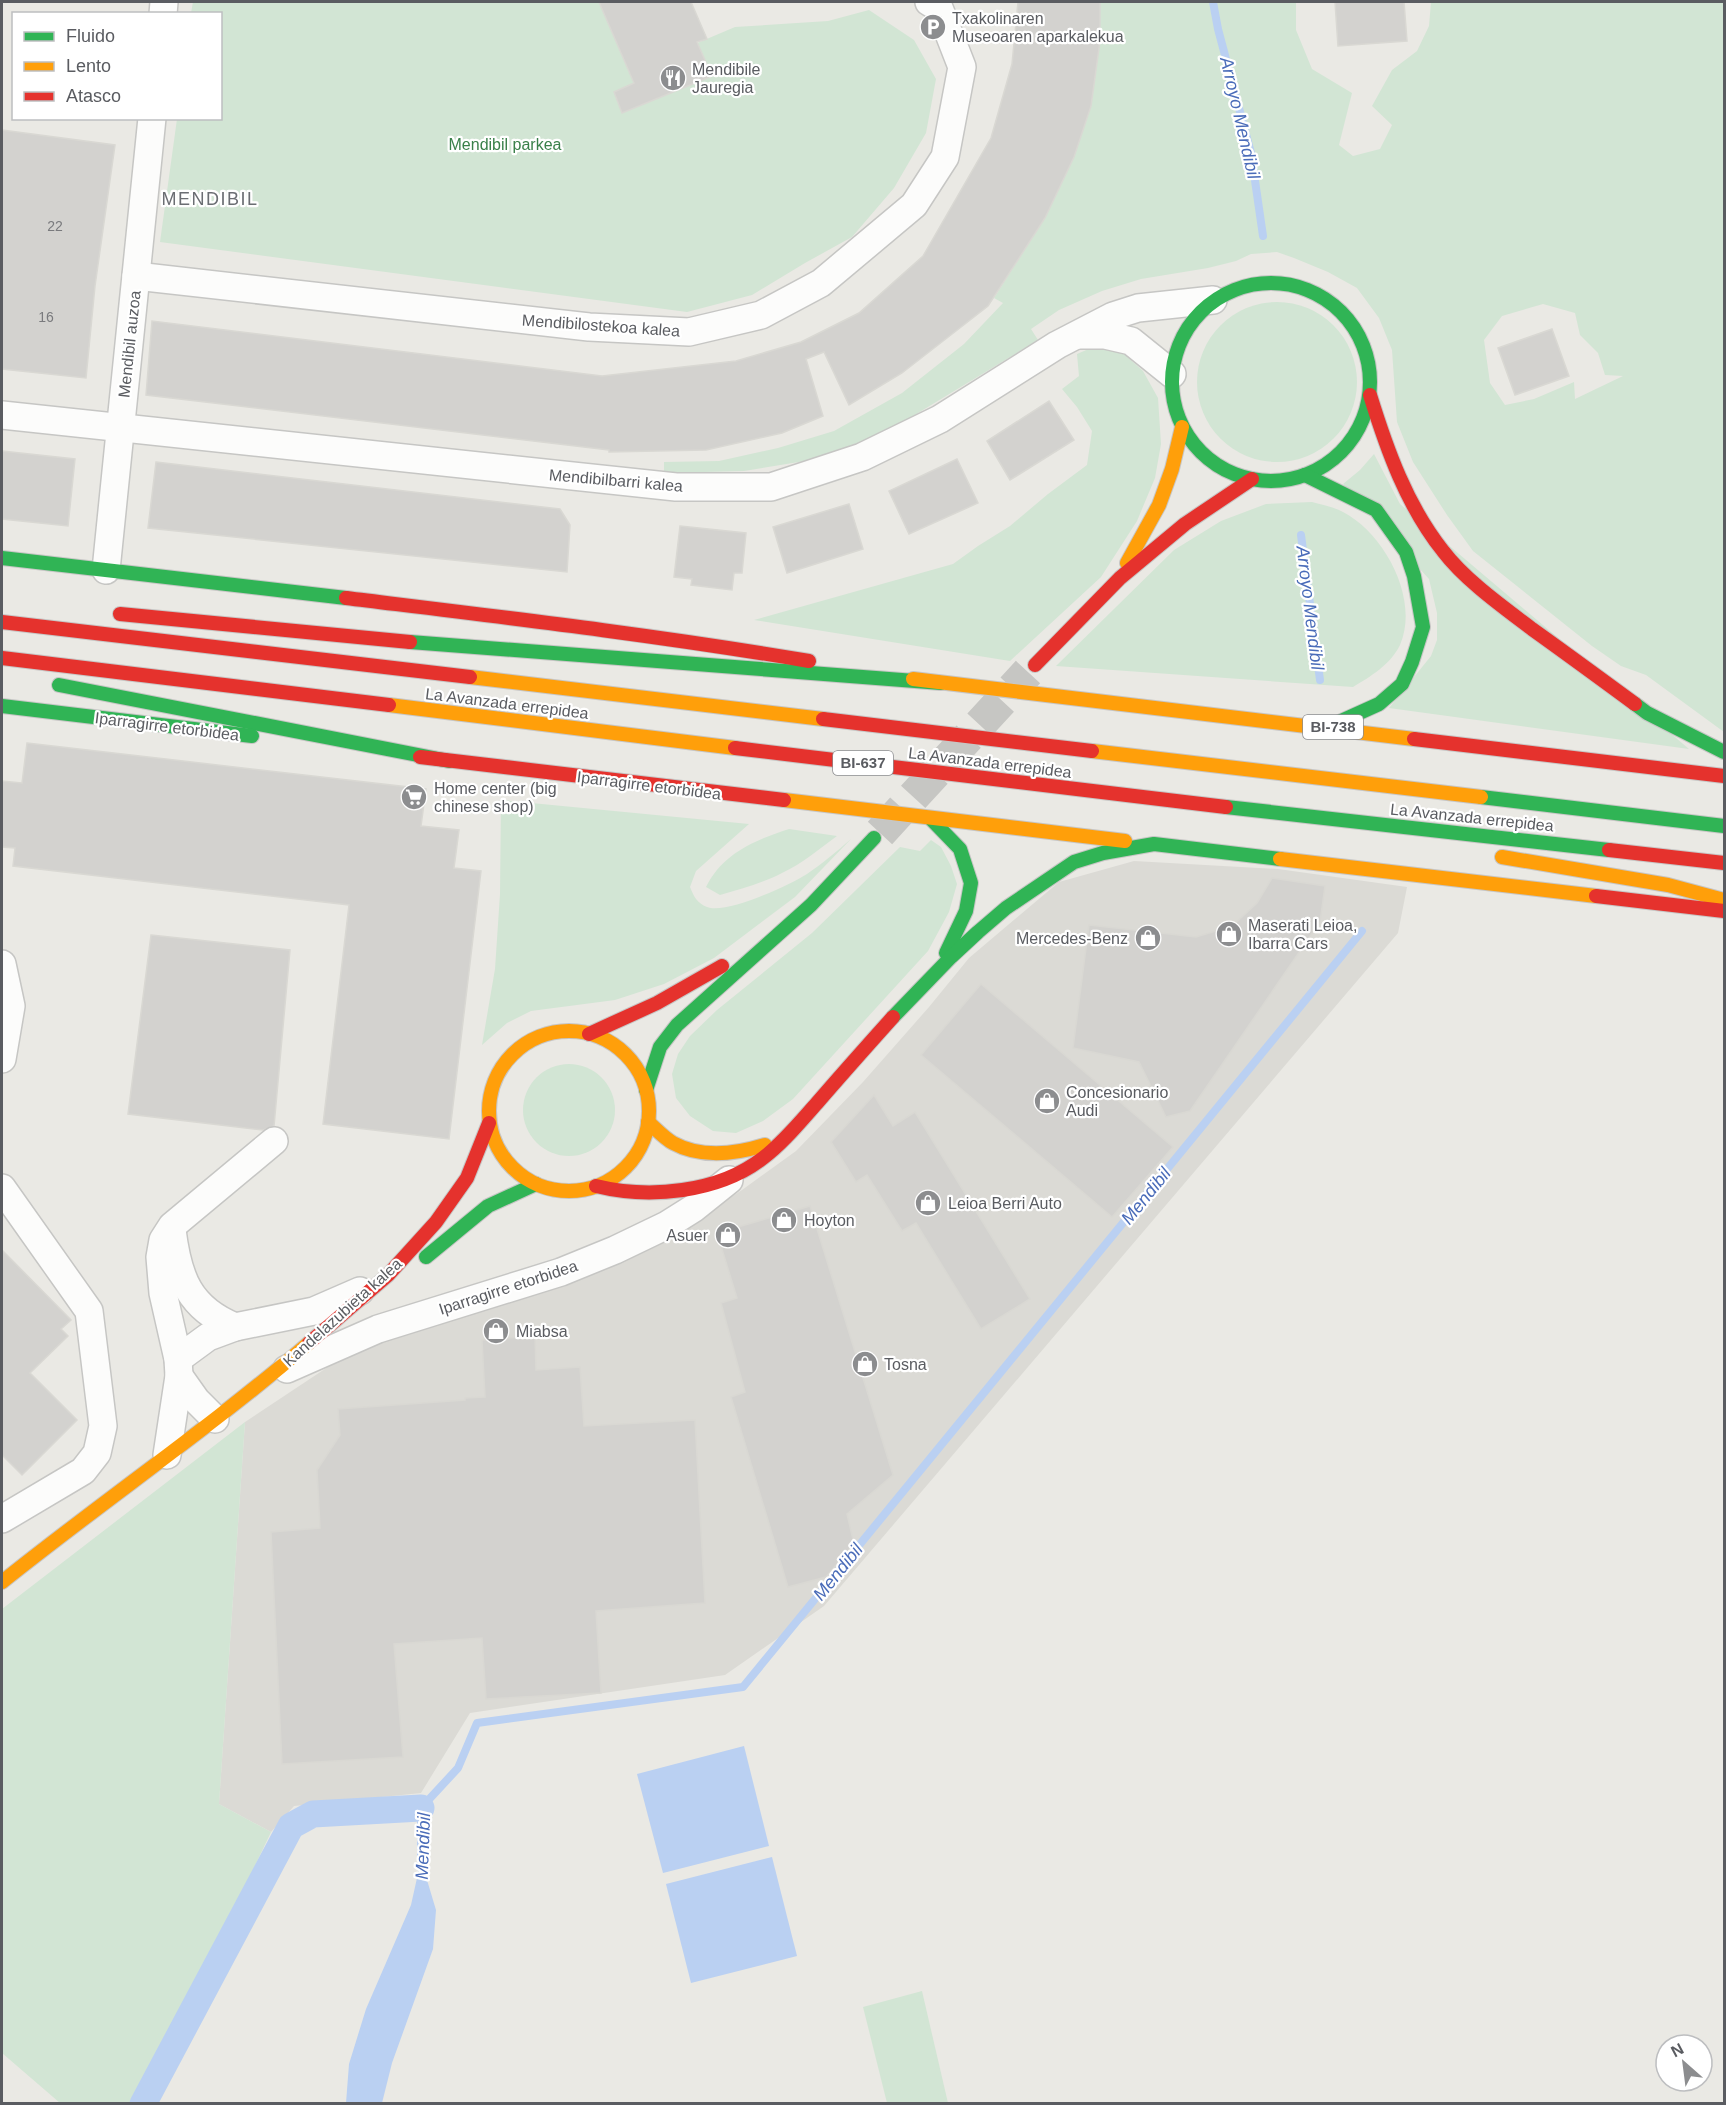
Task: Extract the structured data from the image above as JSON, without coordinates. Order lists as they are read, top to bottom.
{
  "streets": {
    "main road": [
      "La Avanzada errepidea",
      "Iparragirre etorbidea",
      "BI-738",
      "BI-637",
      "Kandelazubieta kalea"
    ],
    "street": ["Mendibilostekoa kalea", "Mendibil auzoa", "Mendibilbarri kalea"]
  },
  "crossings": [
    ["Mendibilostekoa kalea", "Mendibil auzoa"],
    ["Mendibil auzoa", "Mendibilbarri kalea"],
    ["Iparragirre etorbidea", "Kandelazubieta kalea"]
  ],
  "districts": ["MENDIBIL"],
  "water": ["Arroyo Mendibil", "Mendibil"],
  "parks": ["Mendibil parkea"],
  "places": {
    "parking": ["Txakolinaren Museoaren aparkalekua"],
    "restaurant": ["Mendibile Jauregia"],
    "supermarket": ["Home center (big chinese shop)"],
    "shop": [
      "Maserati Leioa, Ibarra Cars",
      "Mercedes-Benz",
      "Concesionario Audi",
      "Leioa Berri Auto",
      "Hoyton",
      "Asuer",
      "Miabsa",
      "Tosna"
    ]
  },
  "house_numbers": ["22", "16"],
  "legend": ["Fluido", "Lento", "Atasco"],
  "north": "top left"
}
